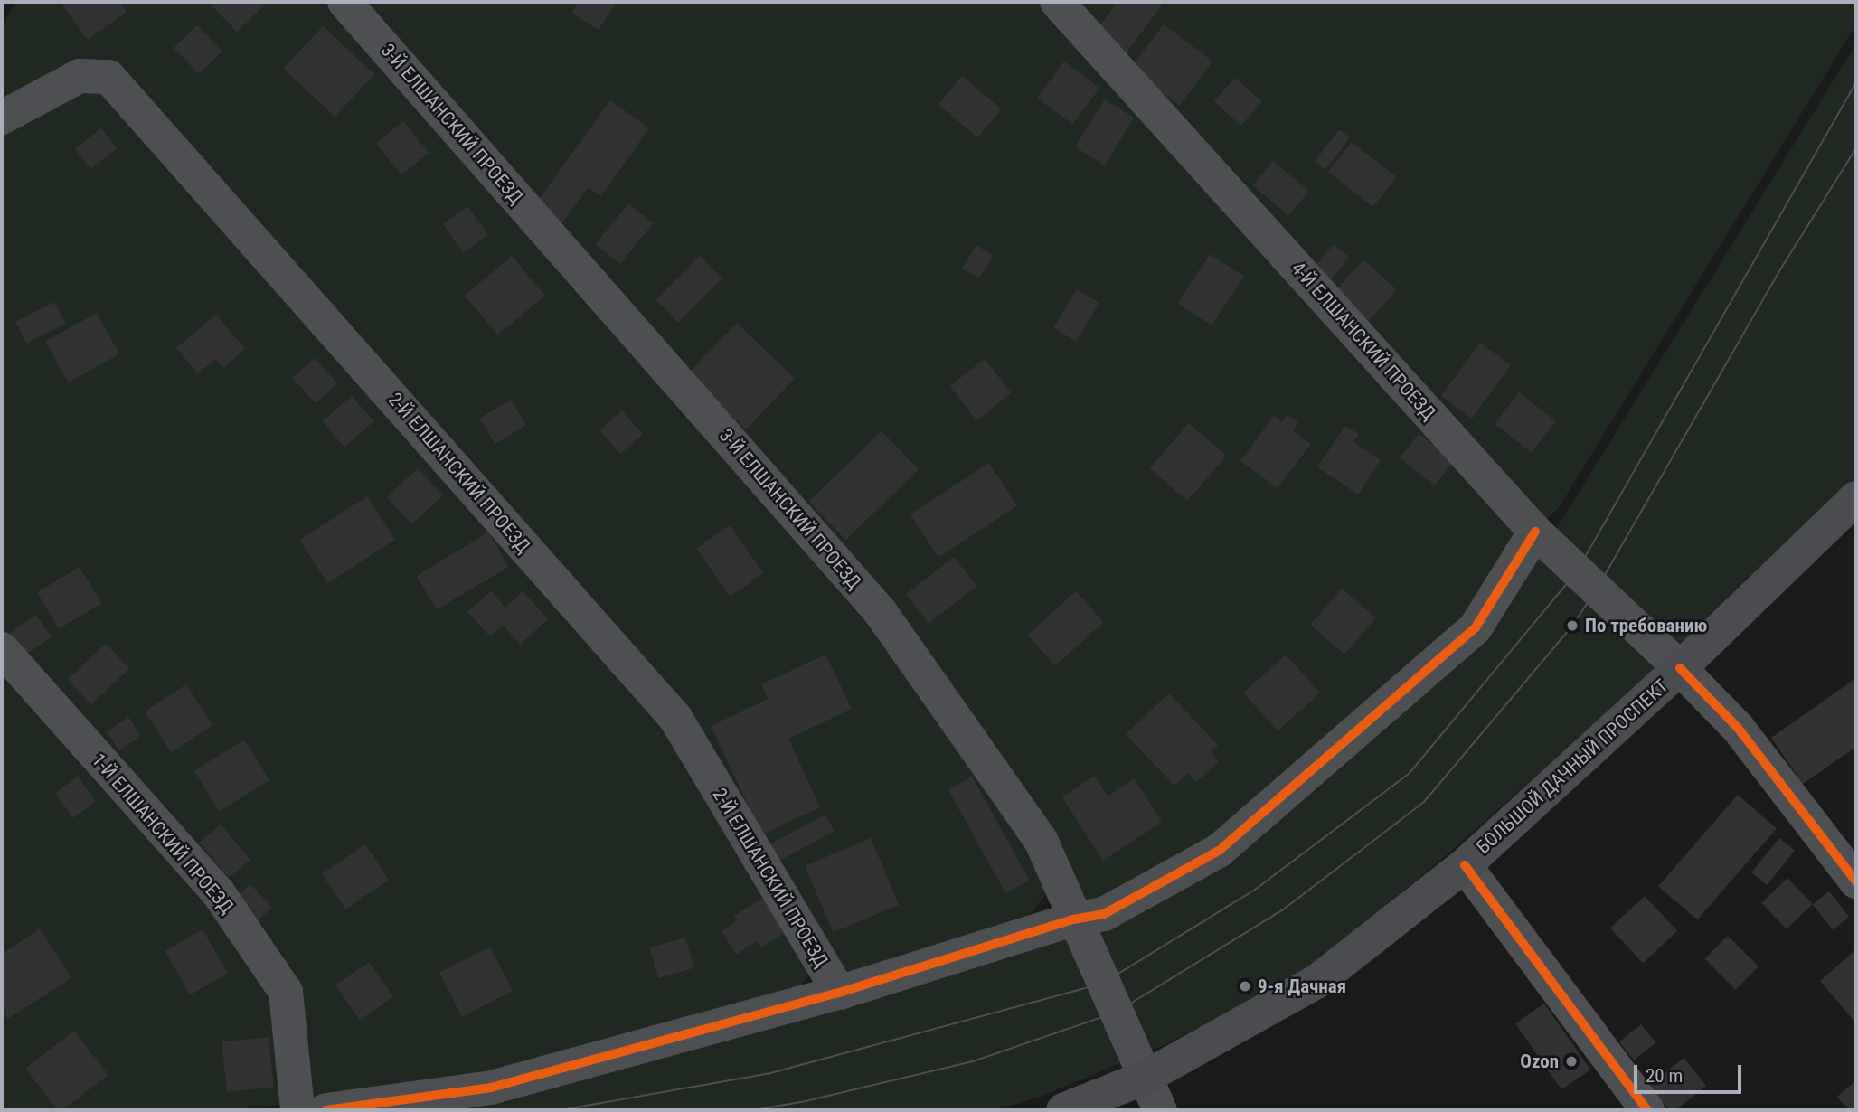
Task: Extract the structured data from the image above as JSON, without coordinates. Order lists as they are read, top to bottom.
{
  "streets": {
    "main road": ["БОЛЬШОЙ ДАЧНЫЙ ПРОСПЕКТ"],
    "street": [
      "3-Й ЕЛШАНСКИЙ ПРОЕЗД",
      "4-Й ЕЛШАНСКИЙ ПРОЕЗД",
      "2-Й ЕЛШАНСКИЙ ПРОЕЗД",
      "1-Й ЕЛШАНСКИЙ ПРОЕЗД"
    ]
  },
  "crossings": [
    ["3-Й ЕЛШАНСКИЙ ПРОЕЗД", "БОЛЬШОЙ ДАЧНЫЙ ПРОСПЕКТ"],
    ["4-Й ЕЛШАНСКИЙ ПРОЕЗД", "БОЛЬШОЙ ДАЧНЫЙ ПРОСПЕКТ"]
  ],
  "places": ["По требованию", "9-я Дачная", "Ozon"],
  "scale_bar": "20 m"
}
